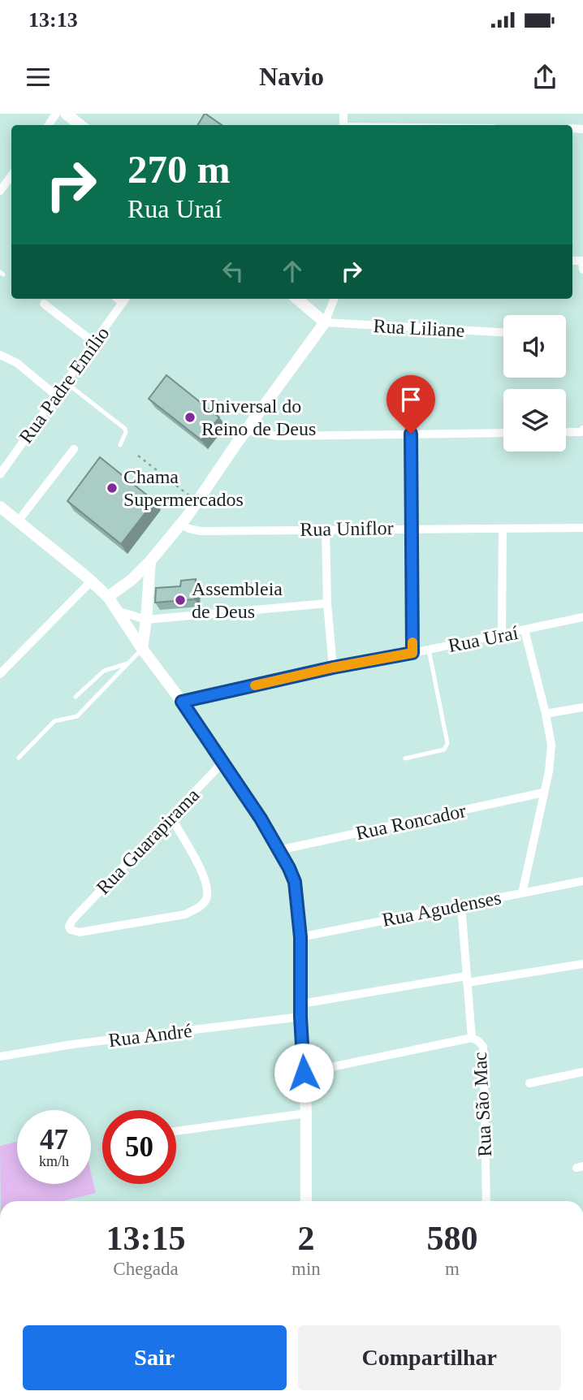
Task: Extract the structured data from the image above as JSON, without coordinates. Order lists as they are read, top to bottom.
{
  "streets": {
    "street": [
      "Rua Liliane",
      "Rua Padre Emílio",
      "Rua Uniflor",
      "Rua Uraí",
      "Rua Roncador",
      "Rua Guarapirama",
      "Rua Agudenses",
      "Rua André",
      "Rua São Mac"
    ]
  },
  "crossings": [
    ["Rua Agudenses", "Rua São Mac"]
  ],
  "places": ["Universal do Reino de Deus", "Chama Supermercados", "Assembleia de Deus"],
  "page": {
    "status": "13:13",
    "header": "Navio",
    "turn": ["270 m", "Rua Uraí"],
    "speed": "47 km/h",
    "limit": "50",
    "eta": [
      "13:15",
      "Chegada",
      "2",
      "min",
      "580",
      "m"
    ],
    "buttons": ["Sair", "Compartilhar"]
  }
}
